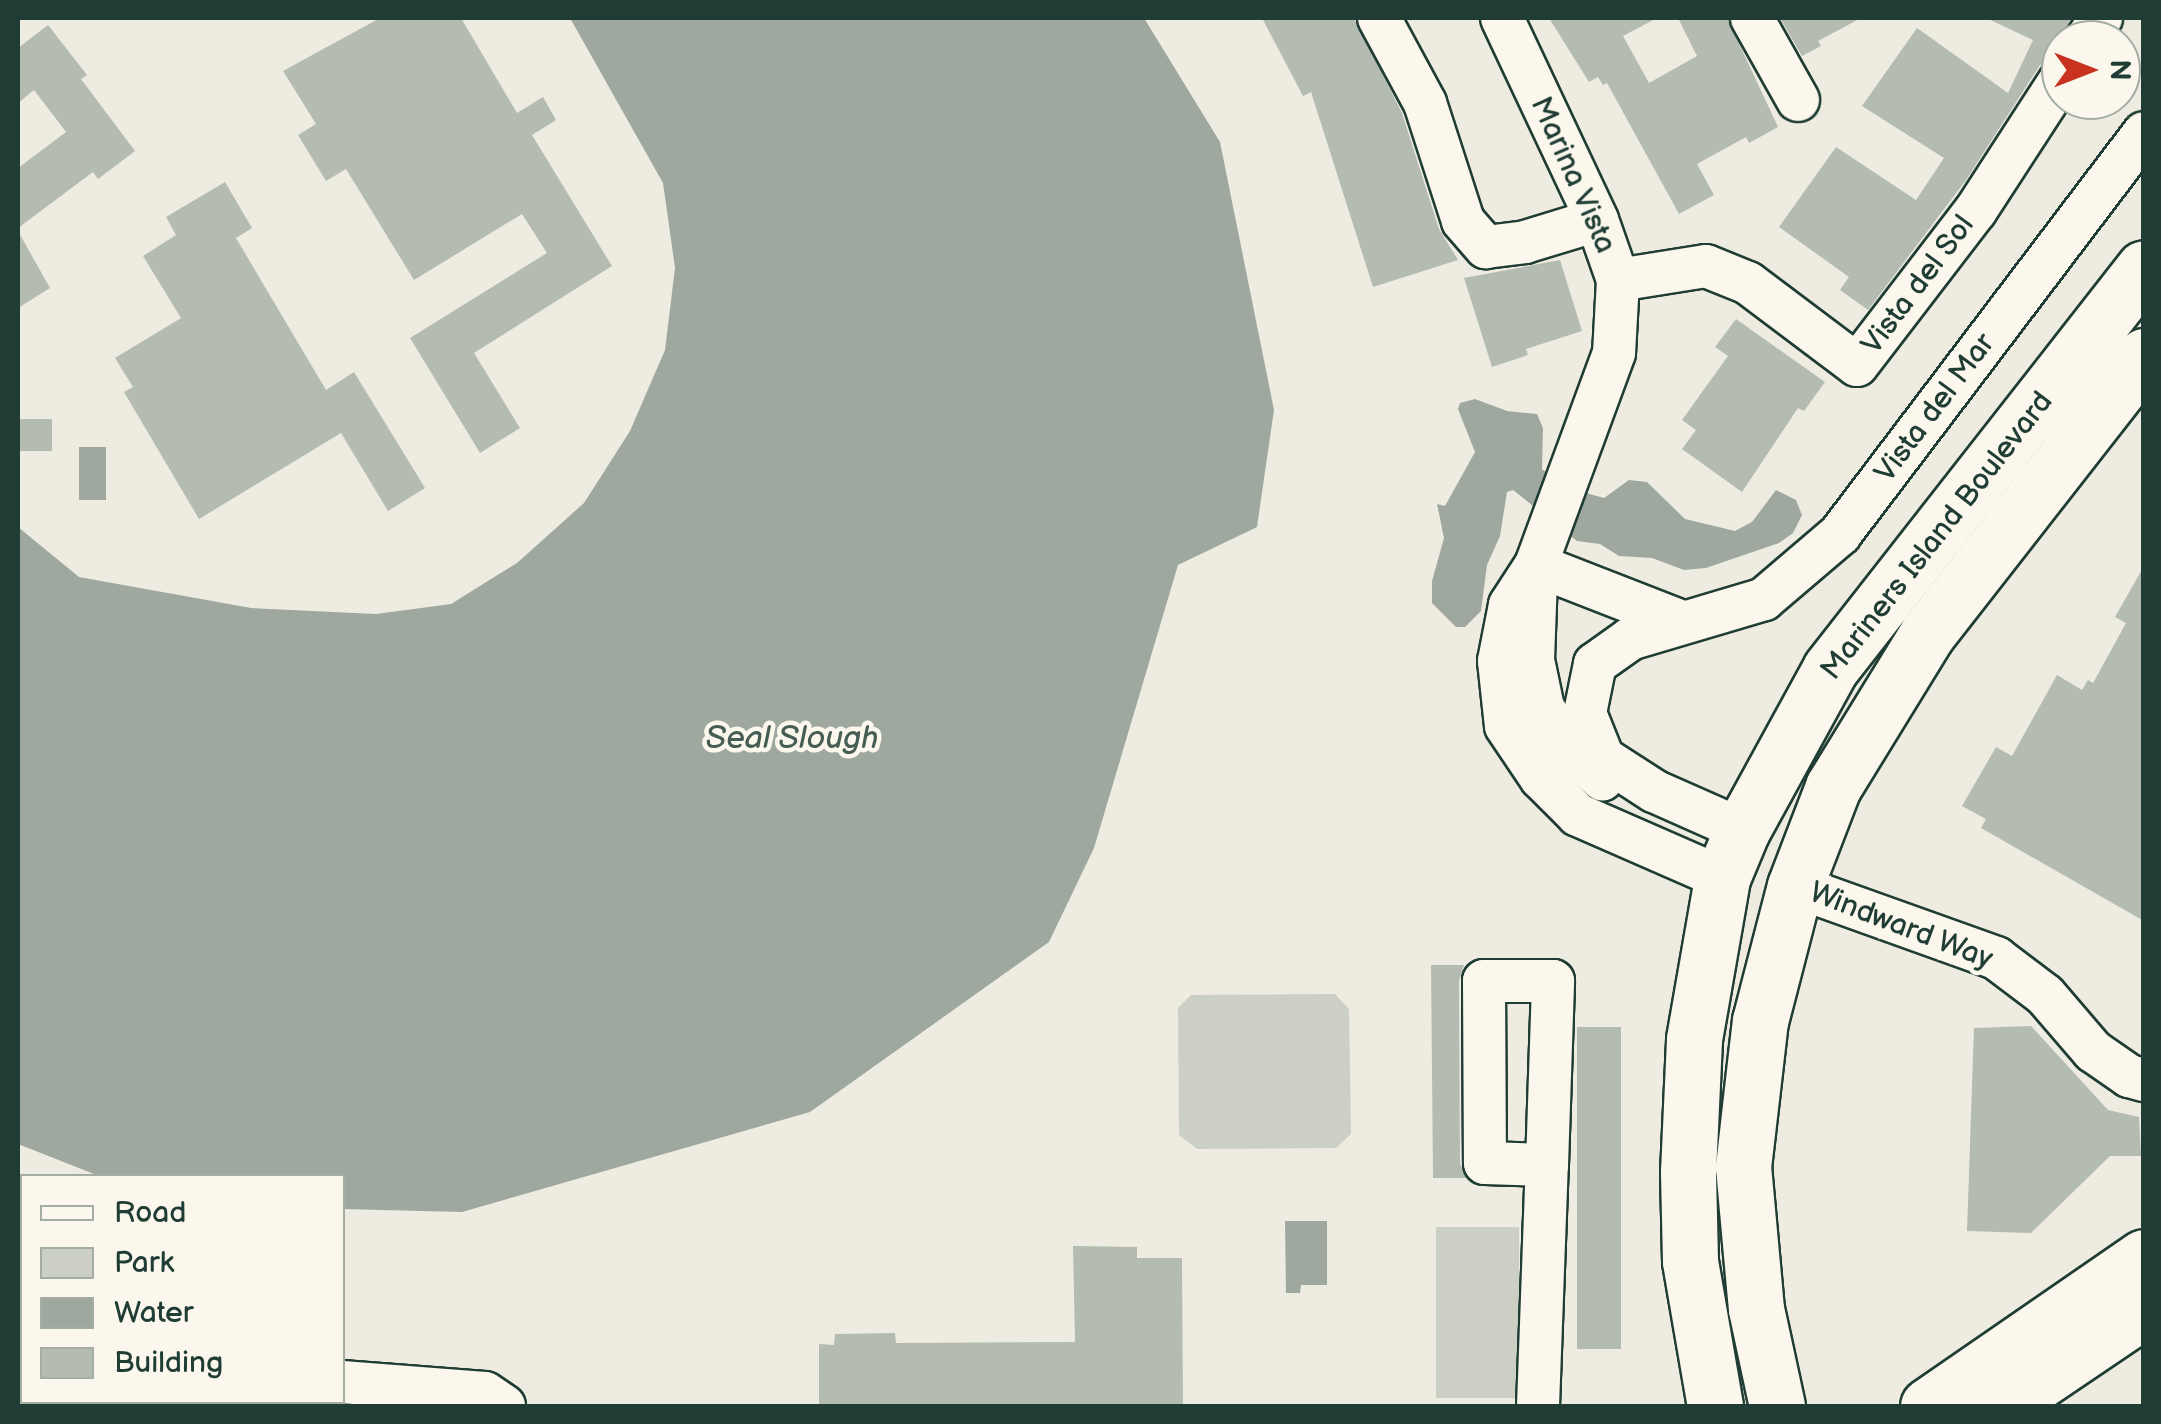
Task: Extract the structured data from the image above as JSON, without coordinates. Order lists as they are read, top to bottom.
{
  "streets": {
    "main road": ["Mariners Island Boulevard"],
    "street": [
      "Marina Vista",
      "Vista del Sol",
      "Vista del Mar",
      "Windward Way"
    ]
  },
  "crossings": [
    ["Marina Vista", "Vista del Sol"],
    ["Marina Vista", "Vista del Mar"],
    ["Marina Vista", "Mariners Island Boulevard"],
    ["Vista del Mar", "Mariners Island Boulevard"],
    ["Mariners Island Boulevard", "Windward Way"]
  ],
  "water": ["Seal Slough"],
  "legend": [
    "Road",
    "Park",
    "Water",
    "Building"
  ],
  "north": "right"
}
